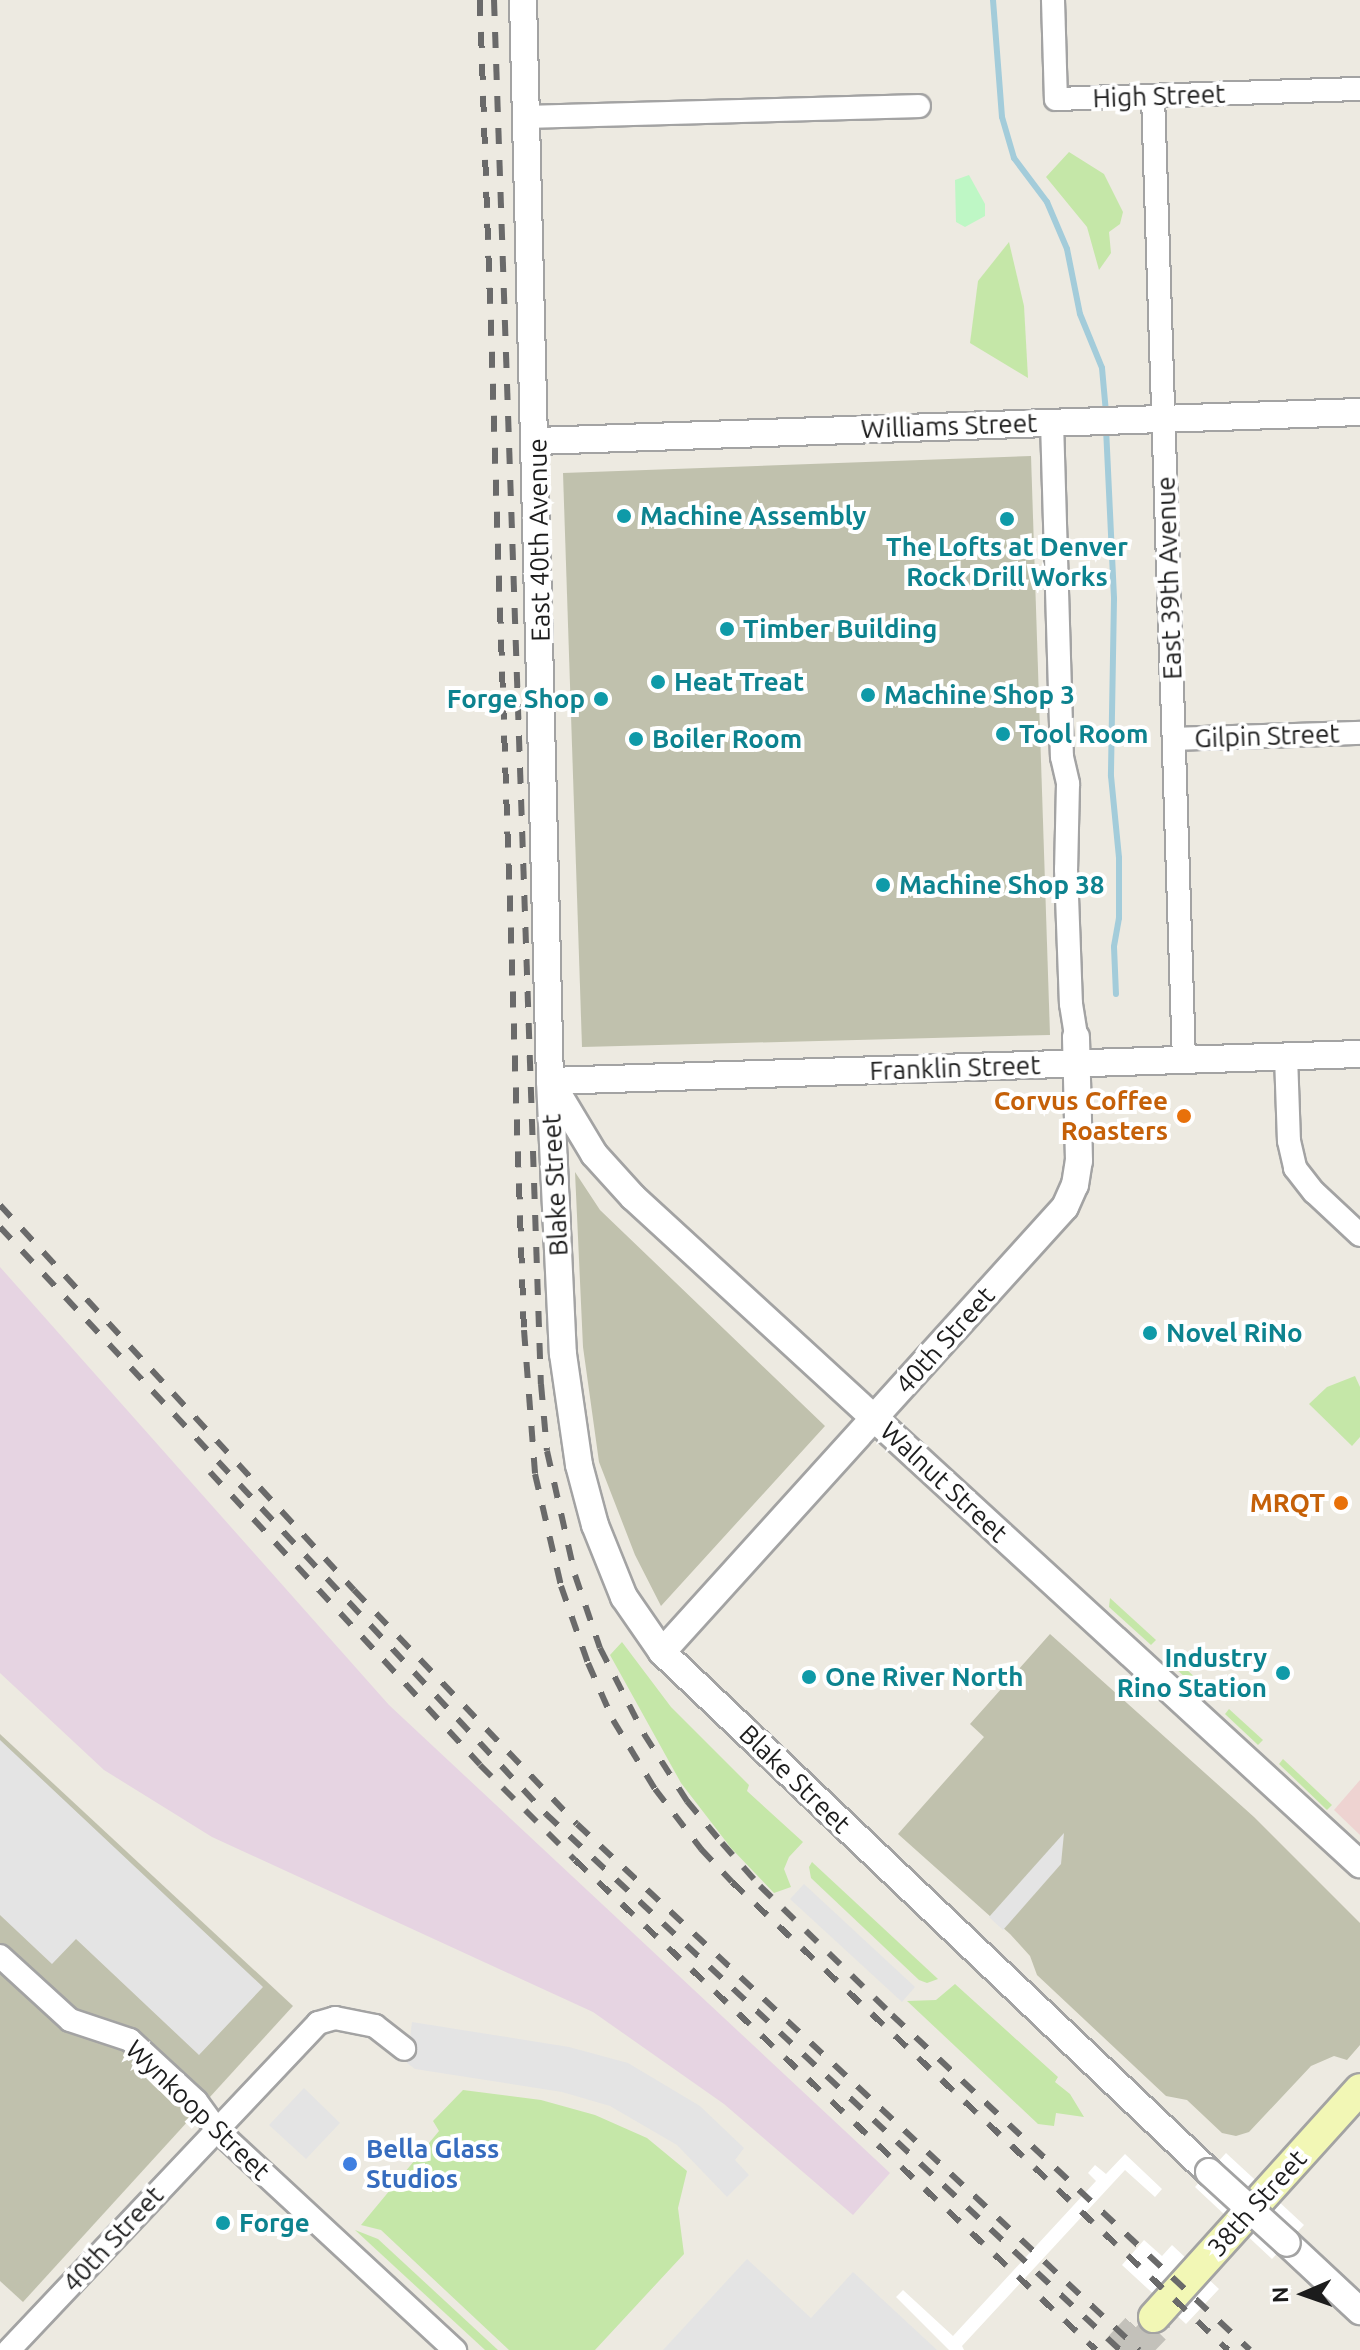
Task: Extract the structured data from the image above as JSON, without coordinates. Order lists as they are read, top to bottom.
{
  "streets": {
    "main road": ["38th Street"],
    "street": [
      "High Street",
      "Williams Street",
      "East 40th Avenue",
      "East 39th Avenue",
      "Gilpin Street",
      "Franklin Street",
      "Blake Street",
      "40th Street",
      "Walnut Street",
      "Wynkoop Street"
    ]
  },
  "crossings": [
    ["High Street", "East 39th Avenue"],
    ["Williams Street", "East 40th Avenue"],
    ["Williams Street", "East 39th Avenue"],
    ["East 40th Avenue", "Franklin Street"],
    ["East 40th Avenue", "Blake Street"],
    ["East 40th Avenue", "Walnut Street"],
    ["East 39th Avenue", "Gilpin Street"],
    ["East 39th Avenue", "Franklin Street"],
    ["Franklin Street", "Blake Street"],
    ["Franklin Street", "40th Street"],
    ["Franklin Street", "Walnut Street"],
    ["Blake Street", "40th Street"],
    ["Blake Street", "Walnut Street"],
    ["40th Street", "Walnut Street"],
    ["40th Street", "Wynkoop Street"]
  ],
  "places": [
    "Machine Assembly",
    "The Lofts at Denver Rock Drill Works",
    "Timber Building",
    "Heat Treat",
    "Machine Shop 3",
    "Forge Shop",
    "Tool Room",
    "Boiler Room",
    "Machine Shop 38",
    "Corvus Coffee Roasters",
    "Novel RiNo",
    "MRQT",
    "Industry Rino Station",
    "One River North",
    "Bella Glass Studios",
    "Forge"
  ],
  "north": "left"
}
